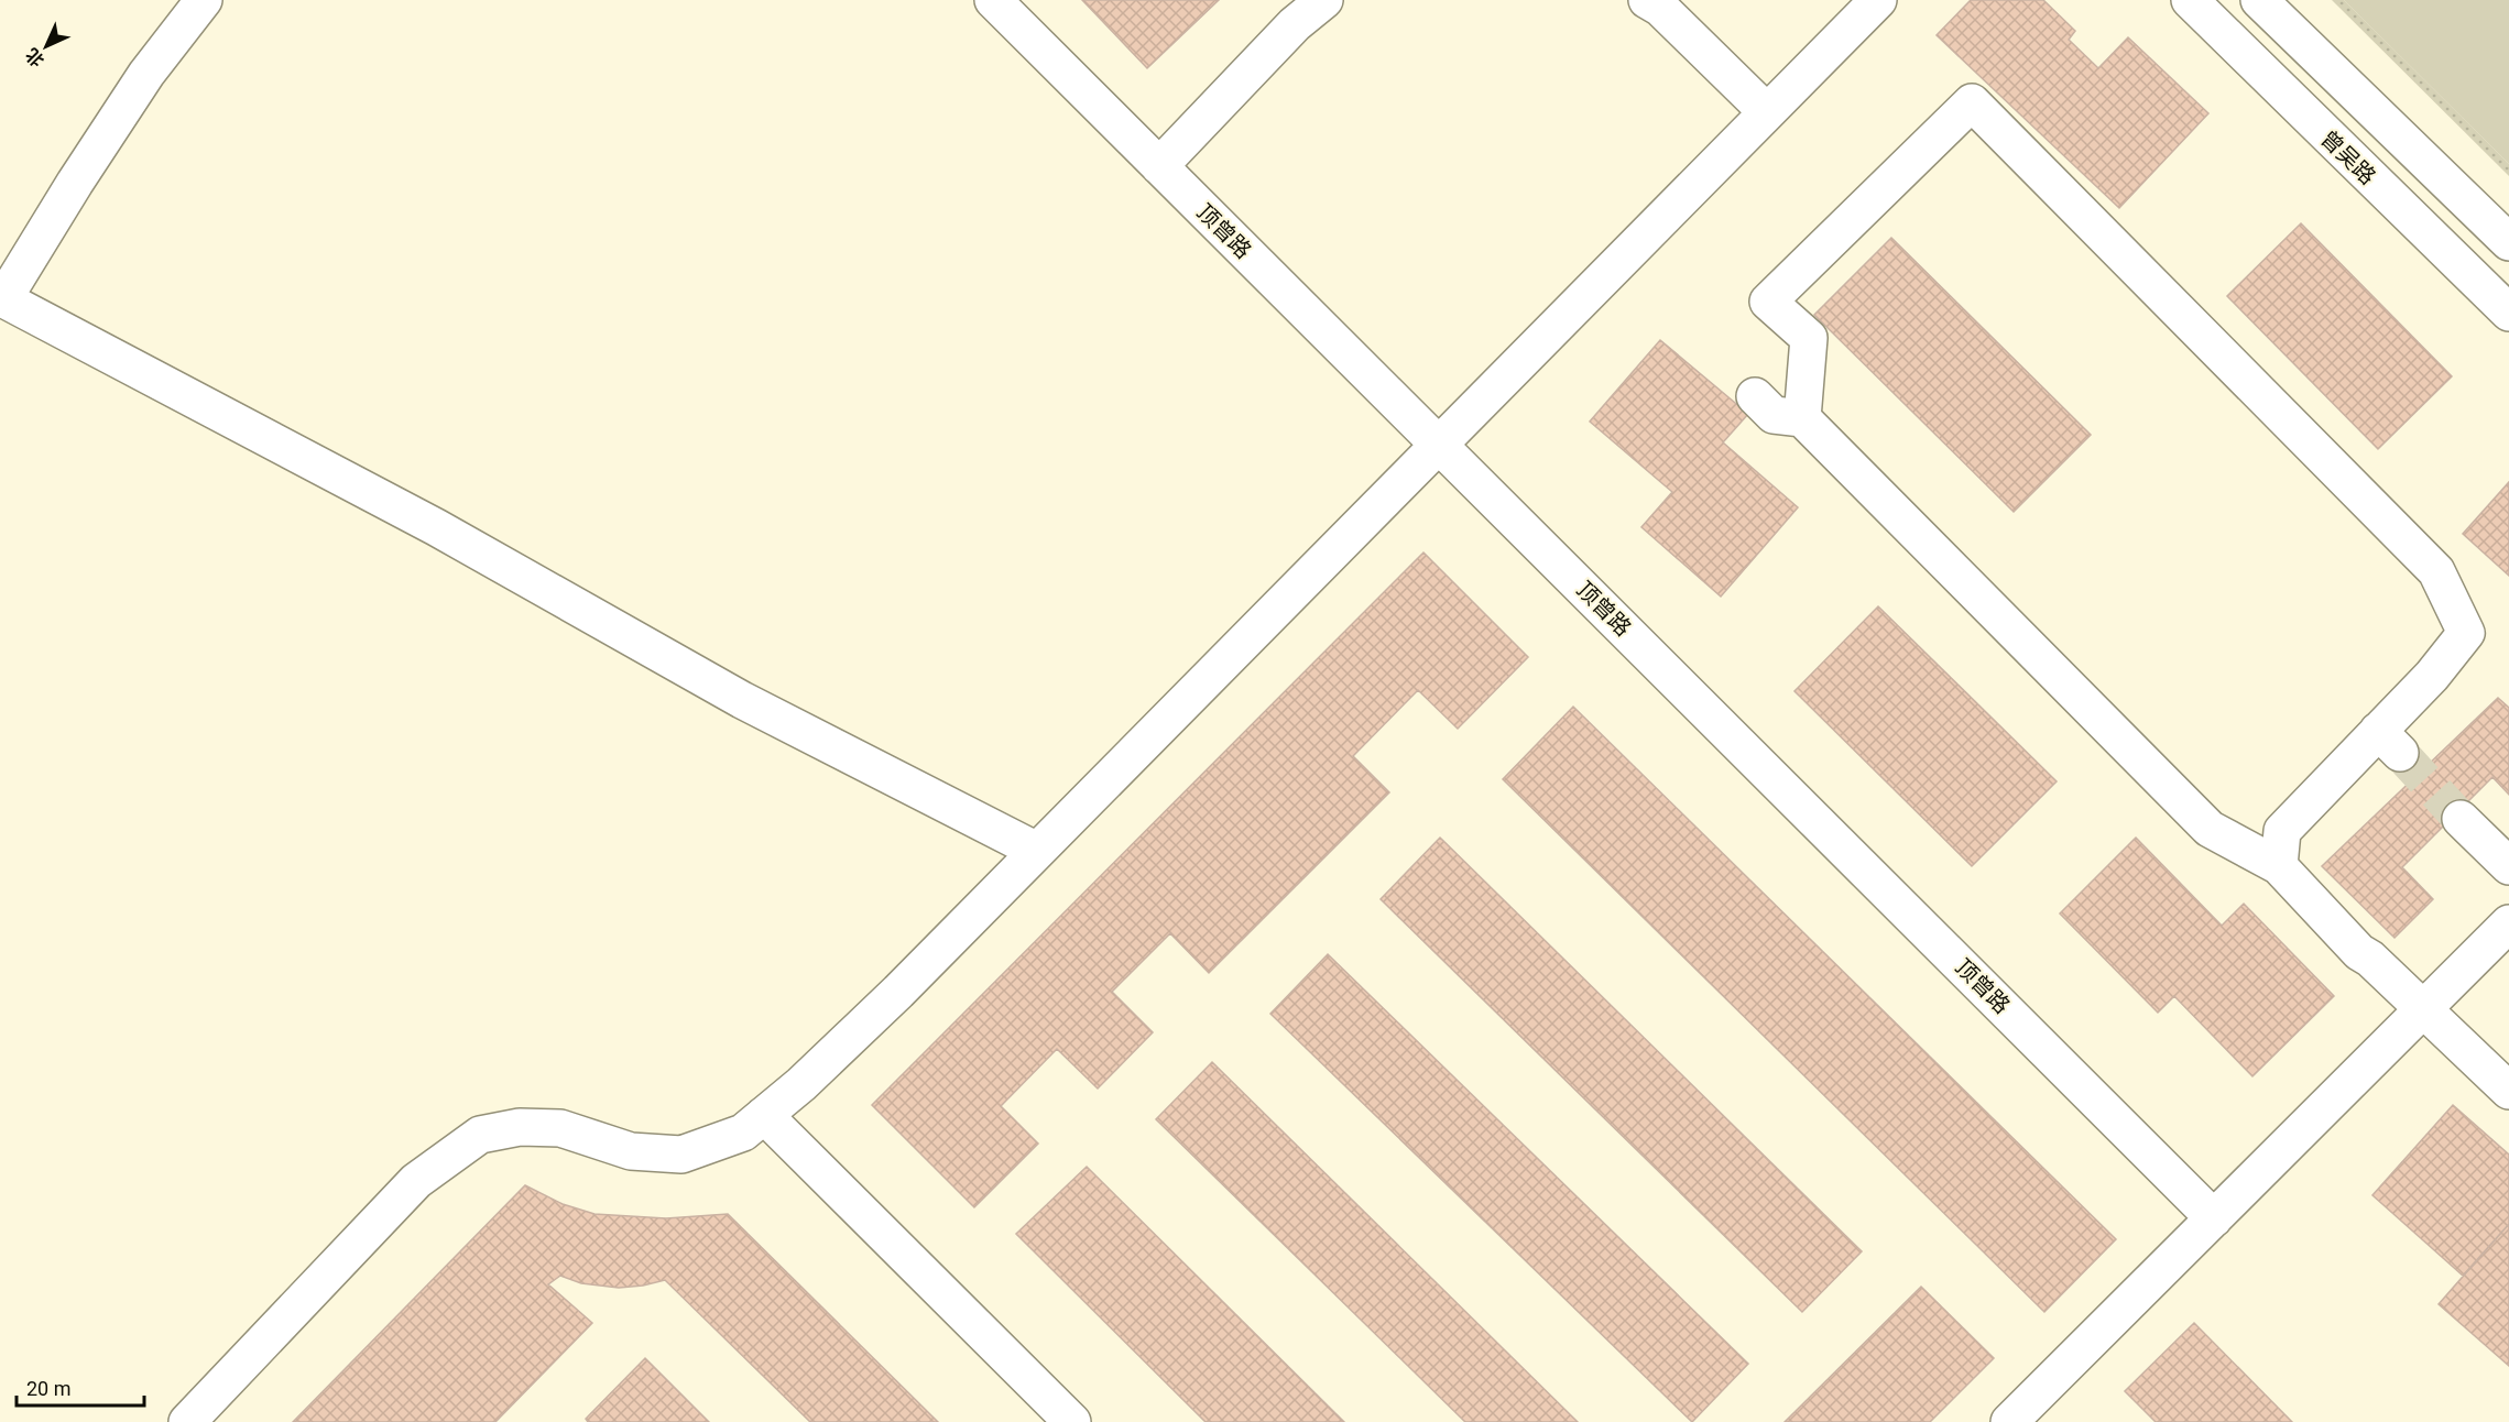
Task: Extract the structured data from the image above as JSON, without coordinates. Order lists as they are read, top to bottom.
{
  "streets": {
    "street": ["曾吴路", "顶曾路"]
  },
  "scale_bar": "20 m",
  "north": "bottom left"
}
